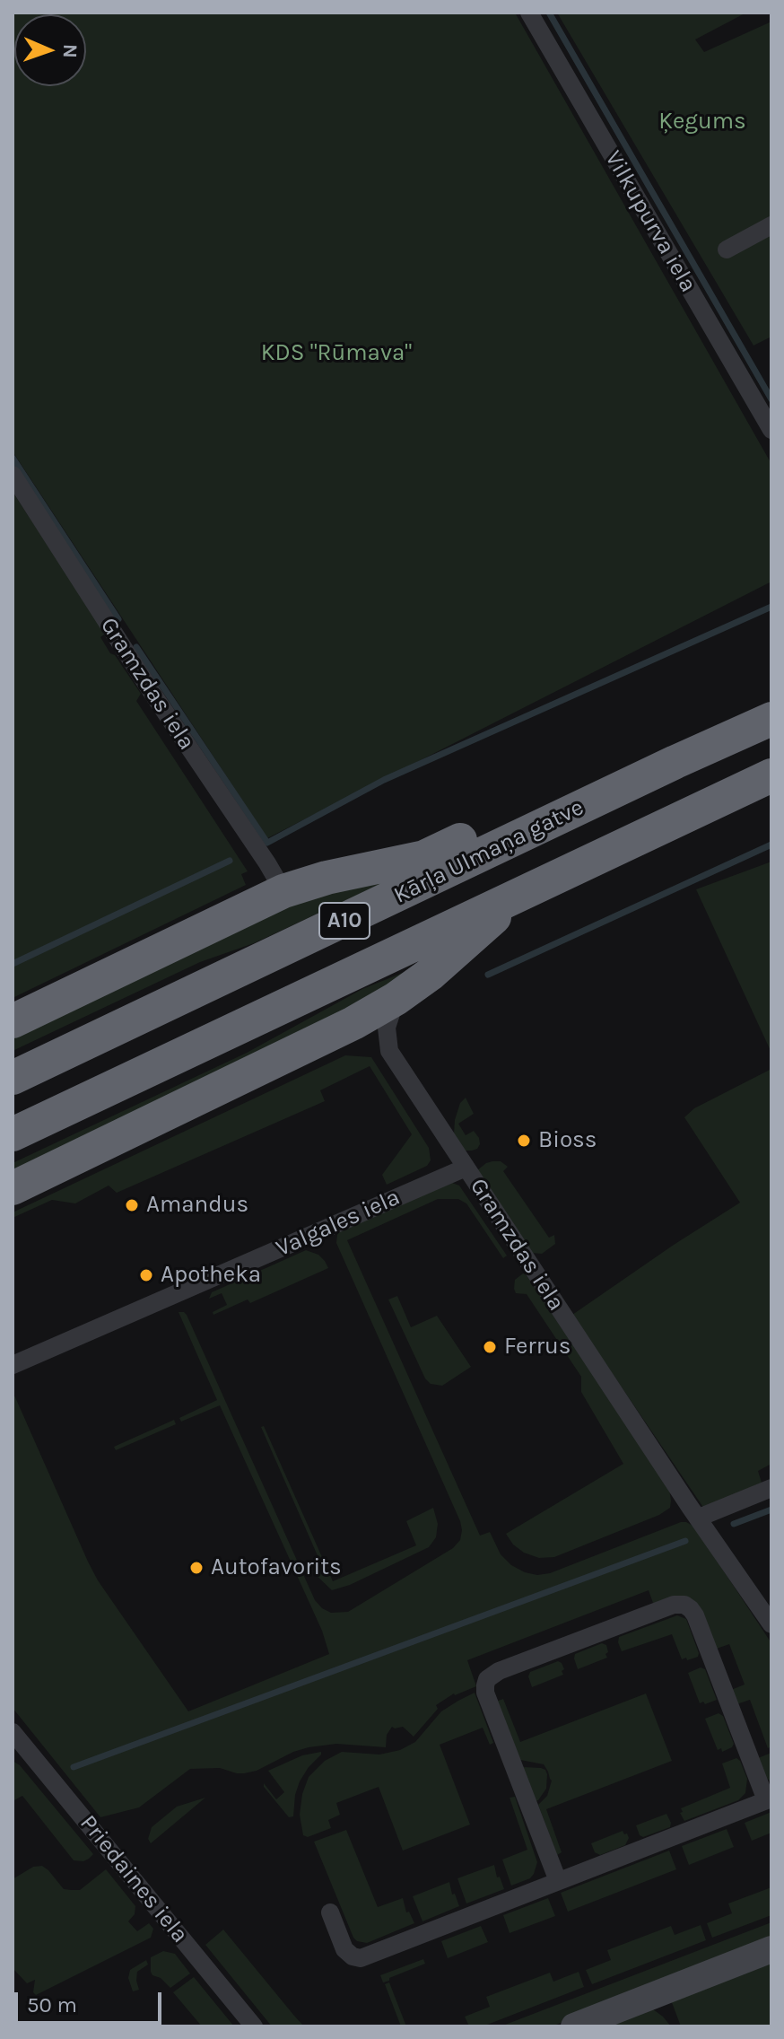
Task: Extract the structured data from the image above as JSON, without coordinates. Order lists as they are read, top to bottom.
{
  "streets": {
    "highway": ["Kārļa Ulmaņa gatve", "A10"],
    "street": [
      "Vilkupurva iela",
      "Gramzdas iela",
      "Valgales iela",
      "Priedaines iela"
    ]
  },
  "crossings": [
    ["Gramzdas iela", "Valgales iela"]
  ],
  "parks": ["Ķegums", "KDS \"Rūmava\""],
  "places": [
    "Bioss",
    "Amandus",
    "Apotheka",
    "Ferrus",
    "Autofavorits"
  ],
  "scale_bar": "50 m",
  "north": "right"
}
